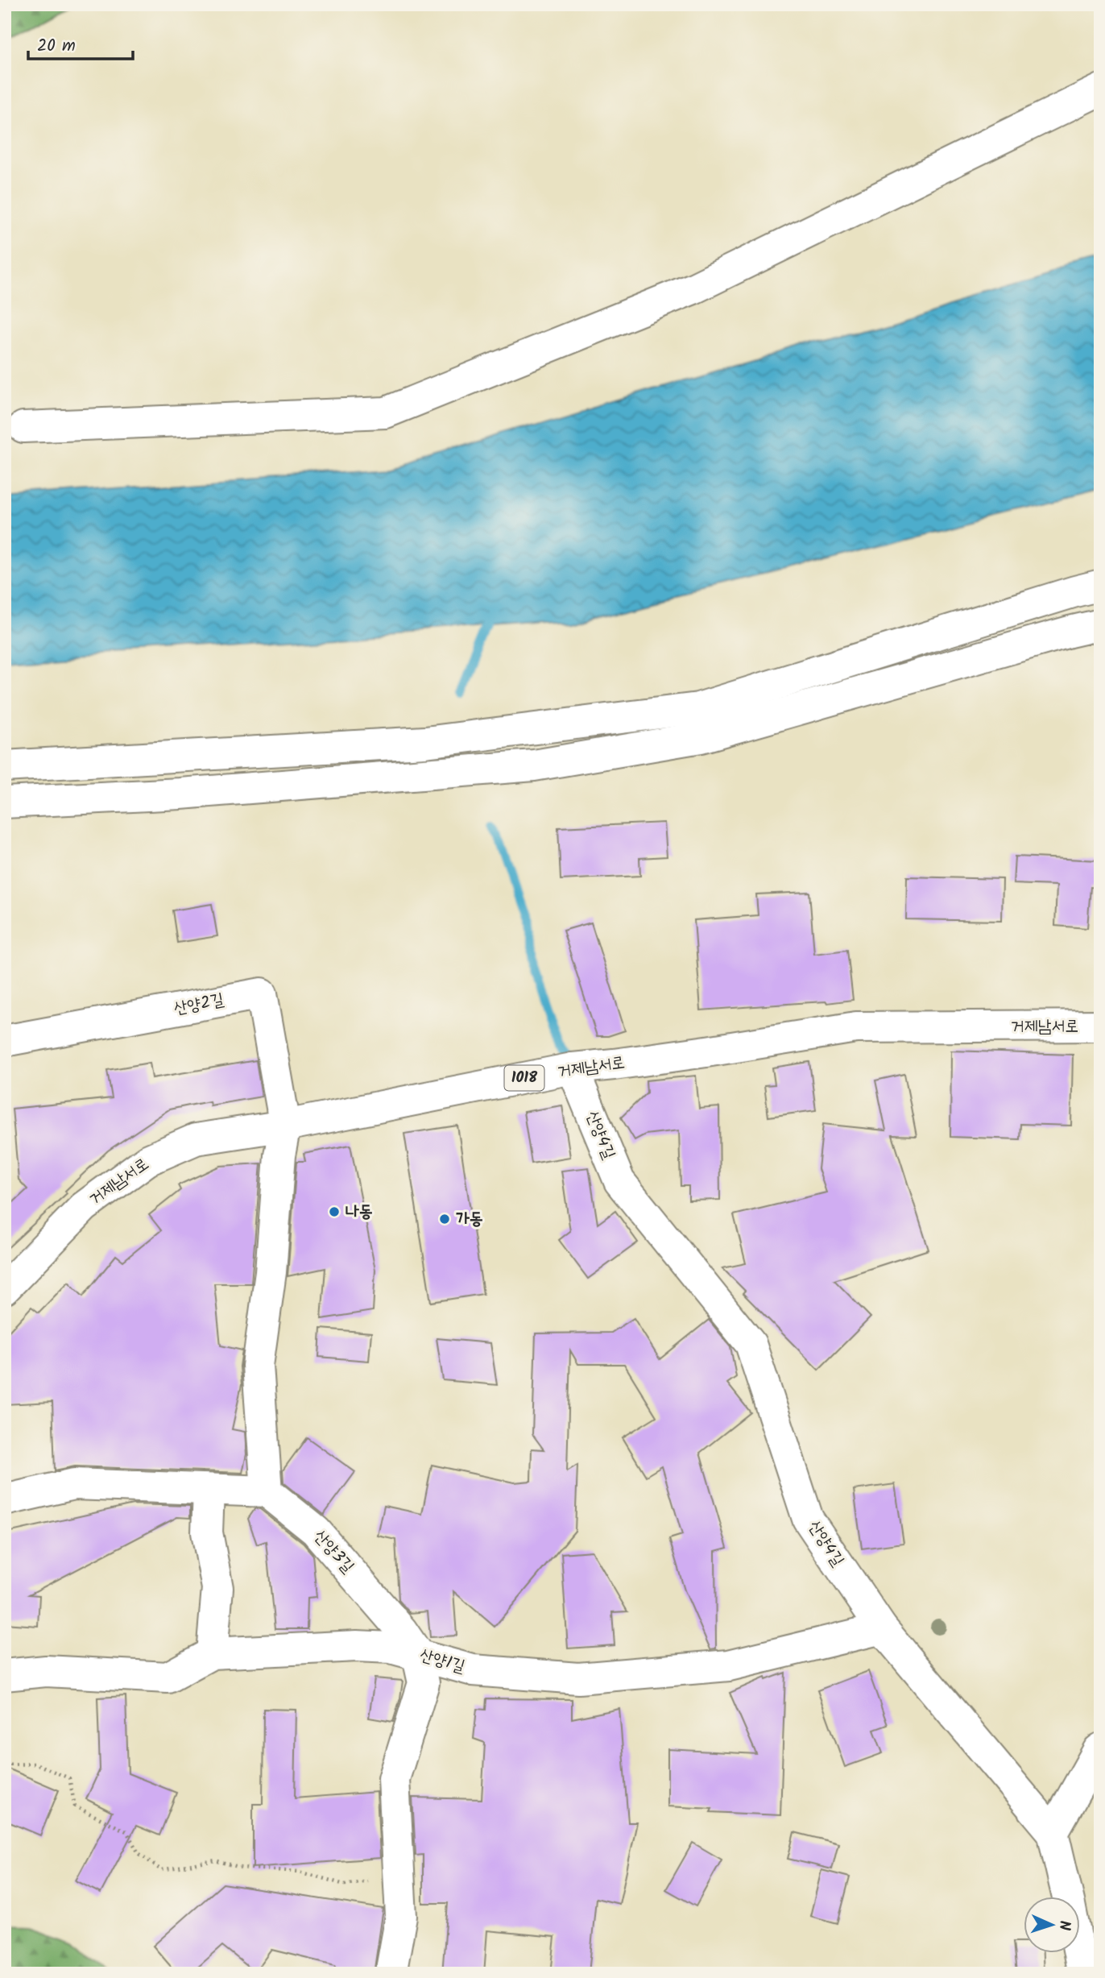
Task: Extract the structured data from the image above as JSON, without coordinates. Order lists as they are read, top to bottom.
{
  "streets": {
    "street": [
      "산양2길",
      "거제남서로",
      "1018",
      "산양4길",
      "산양3길",
      "산양1길"
    ]
  },
  "crossings": [
    ["산양2길", "거제남서로"],
    ["거제남서로", "산양4길"],
    ["산양4길", "산양1길"],
    ["산양3길", "산양1길"]
  ],
  "places": ["나동", "가동"],
  "scale_bar": "20 m",
  "north": "right"
}
